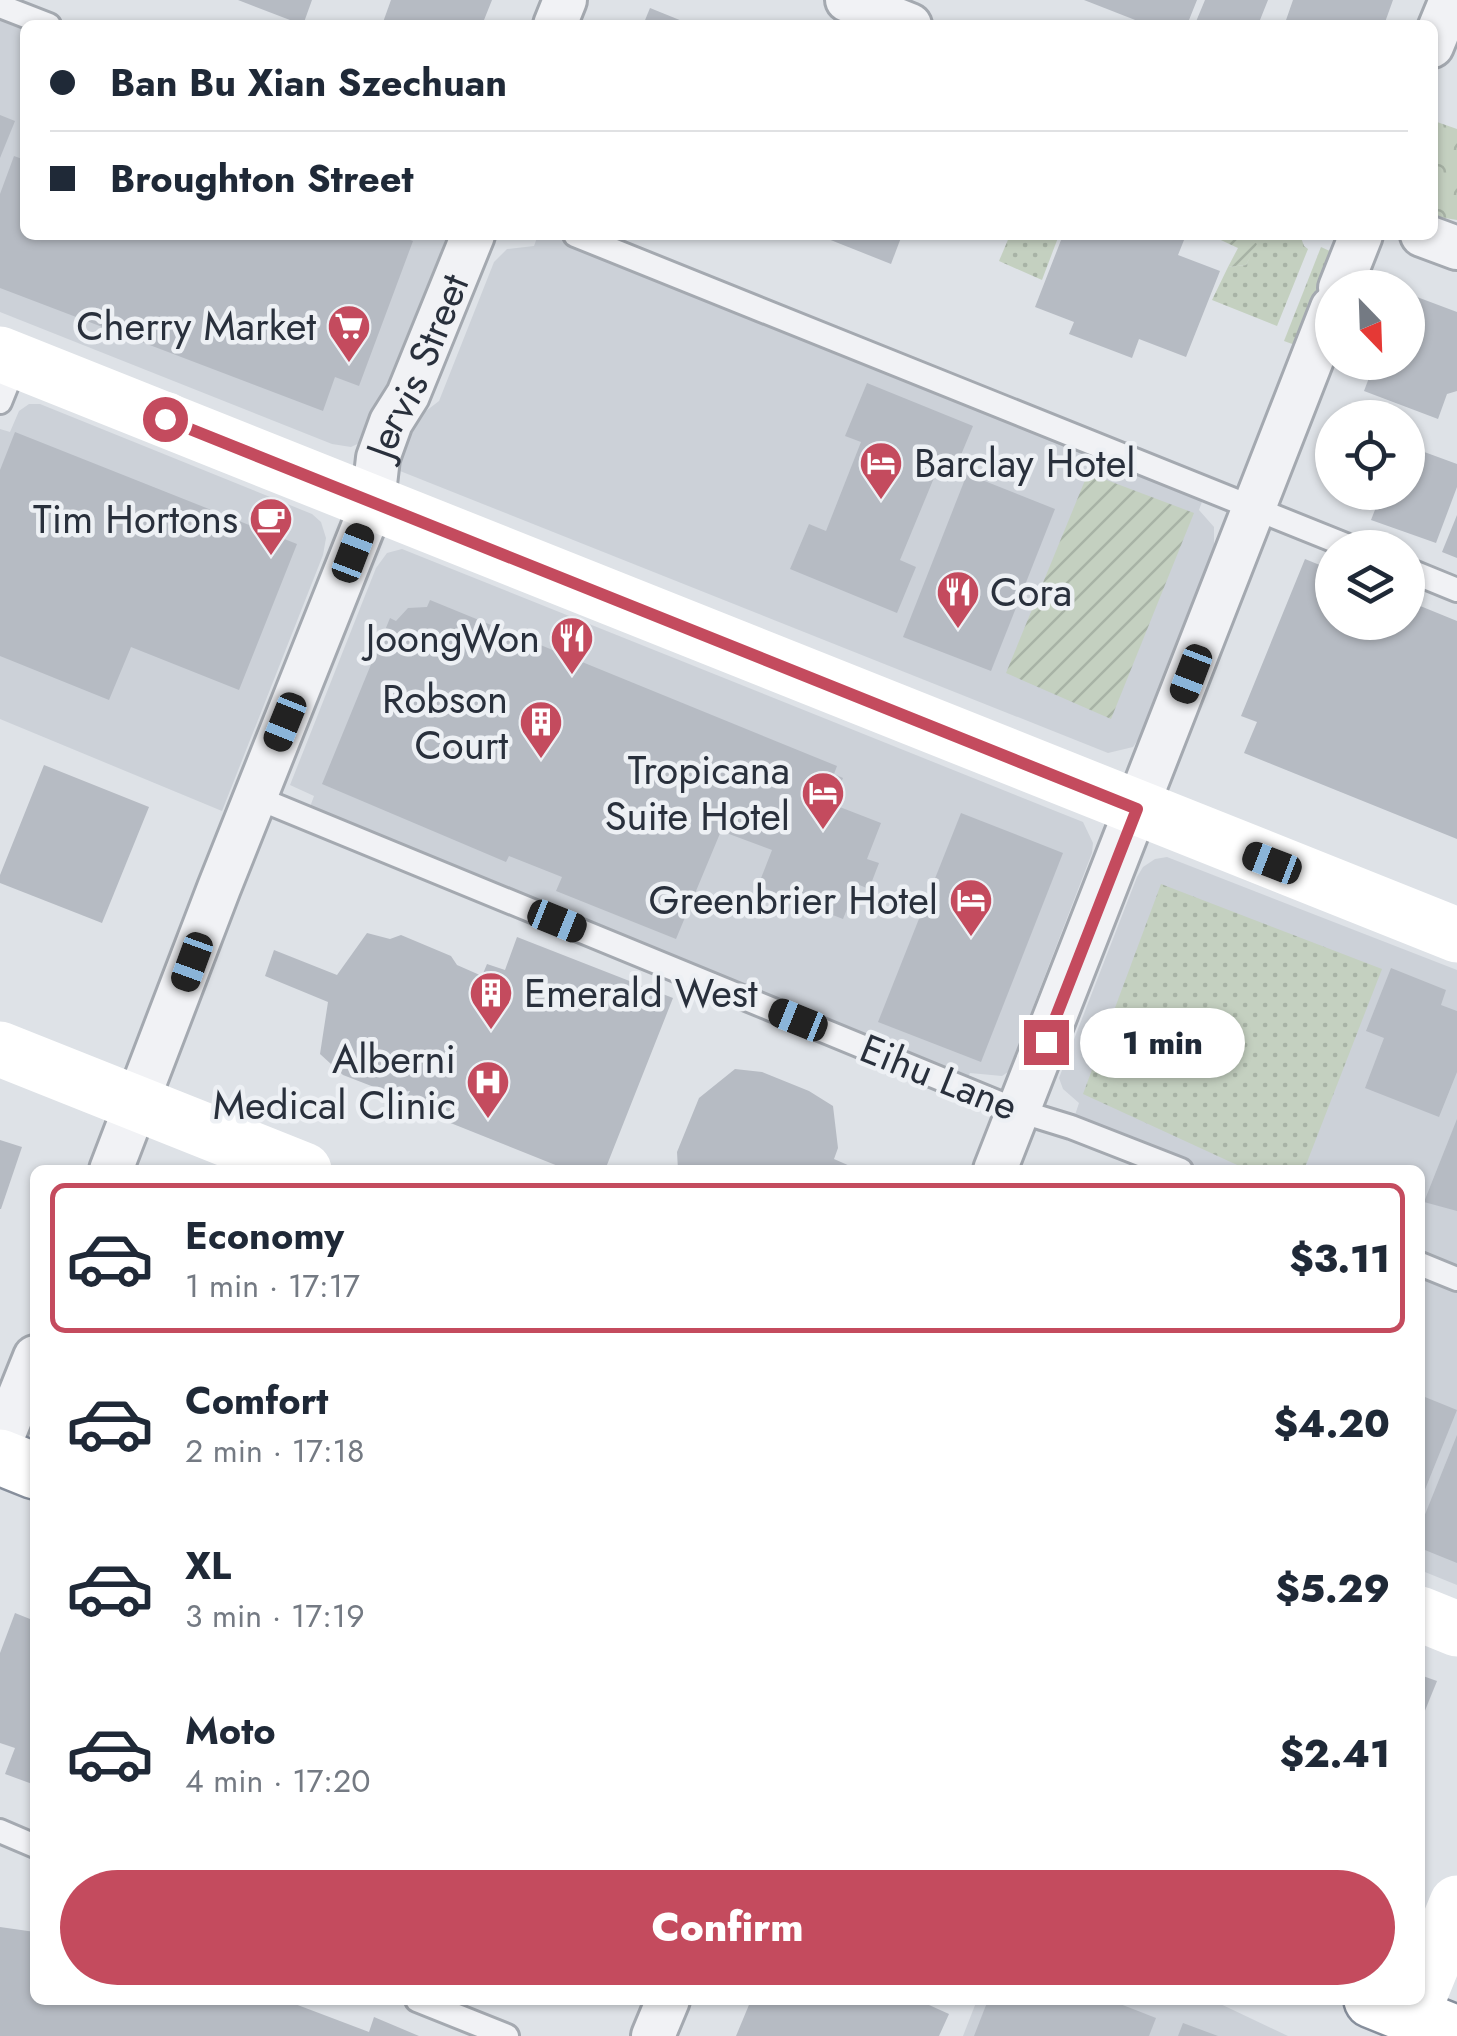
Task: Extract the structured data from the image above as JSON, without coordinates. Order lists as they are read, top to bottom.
{
  "streets": {
    "street": ["Jervis Street"],
    "lane": ["Eihu Lane"]
  },
  "crossings": [
    ["Jervis Street", "Eihu Lane"]
  ],
  "places": {
    "supermarket": ["Cherry Market"],
    "hotel": ["Barclay Hotel", "Tropicana Suite Hotel", "Greenbrier Hotel"],
    "cafe": ["Tim Hortons"],
    "restaurant": ["Cora", "JoongWon"],
    "building": ["Robson Court", "Emerald West"],
    "hospital": ["Alberni Medical Clinic"]
  },
  "north": "bottom right",
  "page": {
    "banner": ["Ban Bu Xian Szechuan", "Broughton Street"],
    "bubble": "1 min",
    "list": [
      {
        "name": "Economy",
        "note": "1 min · 17:17",
        "value": "$3.11"
      },
      {
        "name": "Comfort",
        "note": "2 min · 17:18",
        "value": "$4.20"
      },
      {
        "name": "XL",
        "note": "3 min · 17:19",
        "value": "$5.29"
      },
      {
        "name": "Moto",
        "note": "4 min · 17:20",
        "value": "$2.41"
      }
    ],
    "buttons": "Confirm"
  }
}
